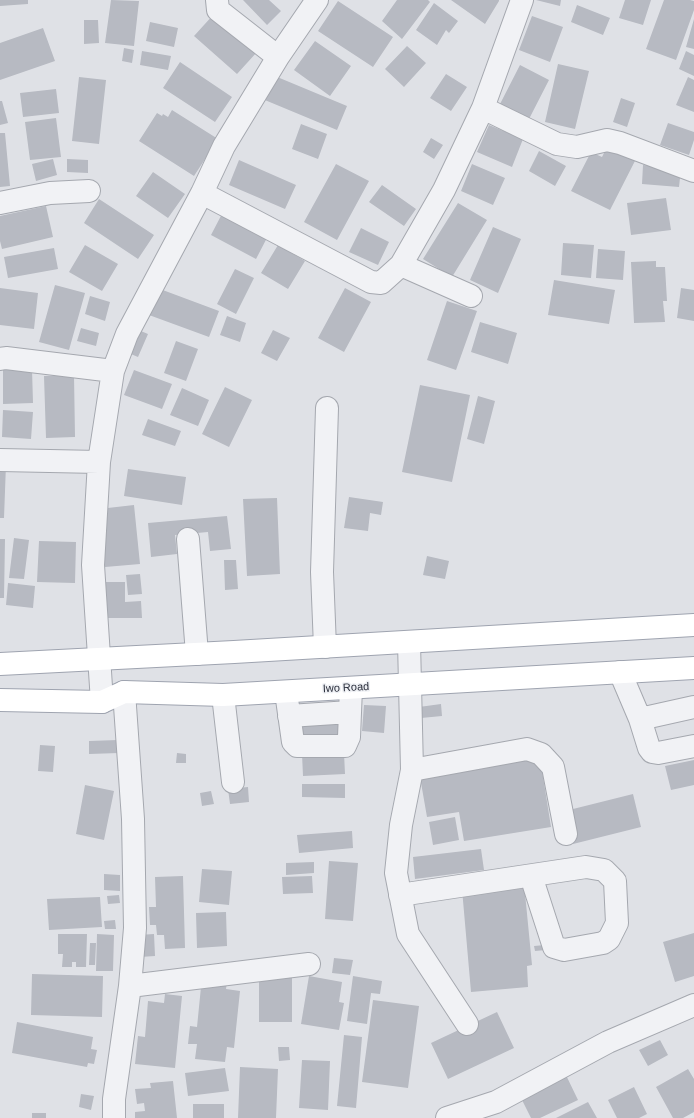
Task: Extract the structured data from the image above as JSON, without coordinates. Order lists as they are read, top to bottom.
{
  "streets": {
    "main road": ["Iwo Road"]
  }
}
